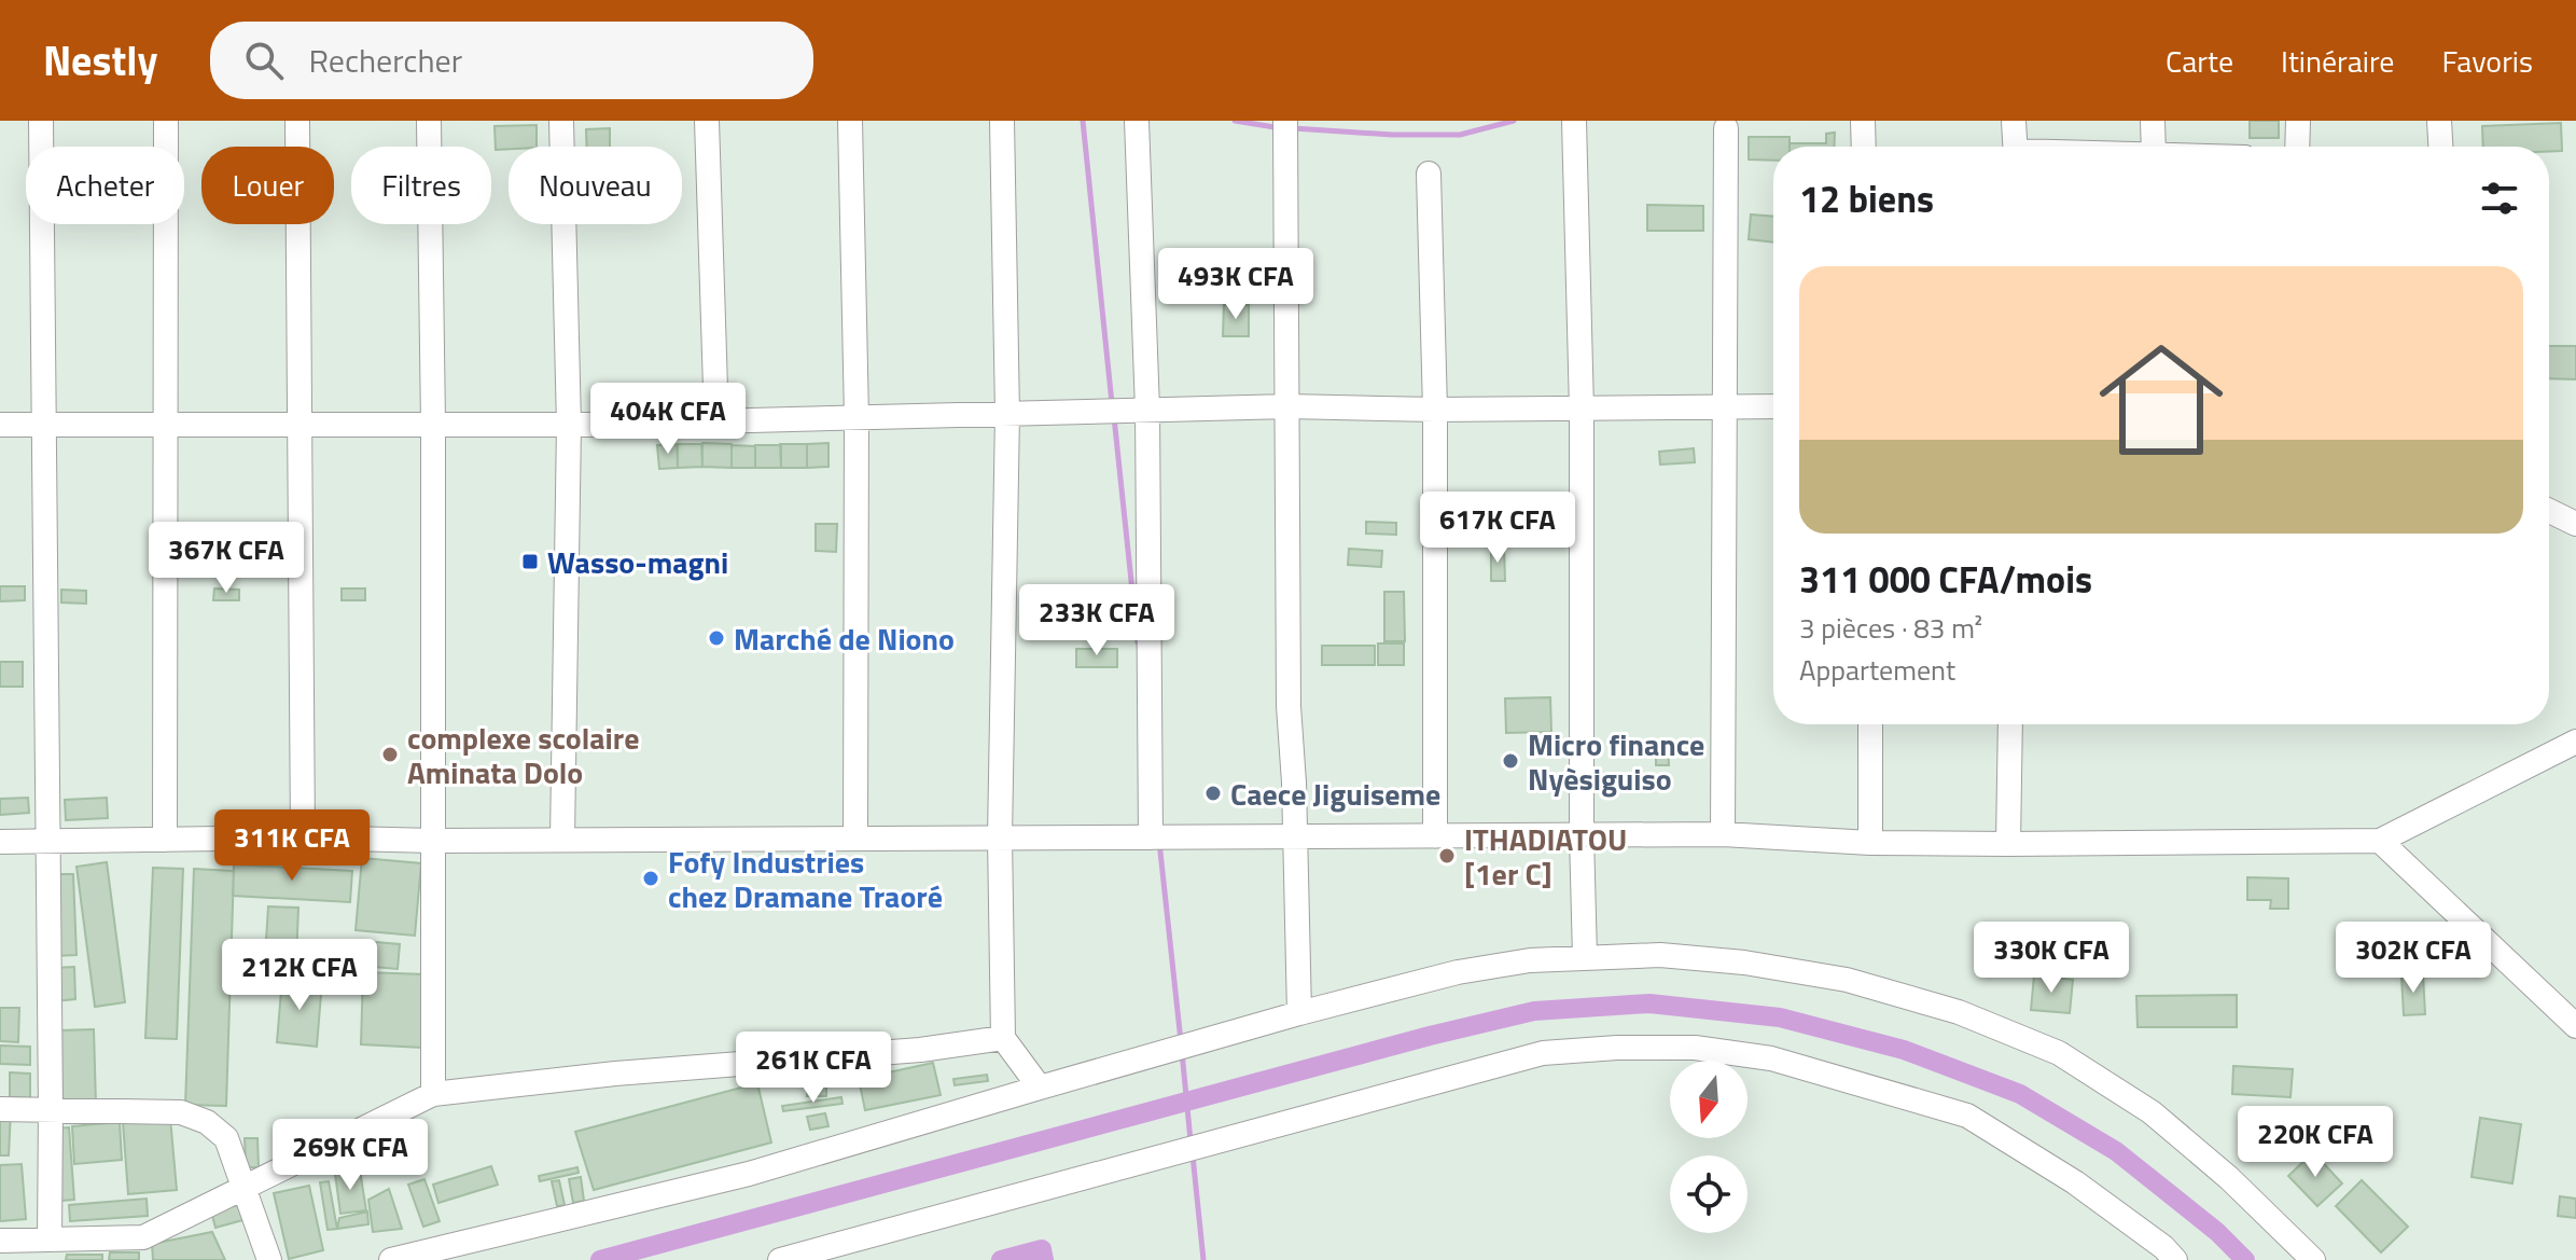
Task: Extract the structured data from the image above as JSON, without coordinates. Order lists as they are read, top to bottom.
{
  "places": {
    "transit": ["Wasso-magni"],
    "other": [
      "Marché de Niono",
      "complexe scolaire Aminata Dolo",
      "Micro finance Nyèsiguiso",
      "Caece Jiguiseme",
      "ITHADIATOU [1er C]",
      "Fofy Industries chez Dramane Traoré"
    ]
  },
  "north": "bottom",
  "page": {
    "header": "Nestly",
    "search": "Rechercher",
    "nav": ["Carte", "Itinéraire", "Favoris"],
    "chip": [
      "Acheter",
      "Louer",
      "Filtres",
      "Nouveau"
    ],
    "heading": "12 biens",
    "price": [
      "493K CFA",
      "404K CFA",
      "617K CFA",
      "367K CFA",
      "233K CFA",
      "311K CFA",
      "330K CFA",
      "302K CFA",
      "212K CFA",
      "261K CFA",
      "220K CFA",
      "269K CFA"
    ],
    "list": [
      {
        "name": "311 000 CFA/mois",
        "note": "3 pièces · 83 m² · Appartement"
      }
    ]
  }
}
